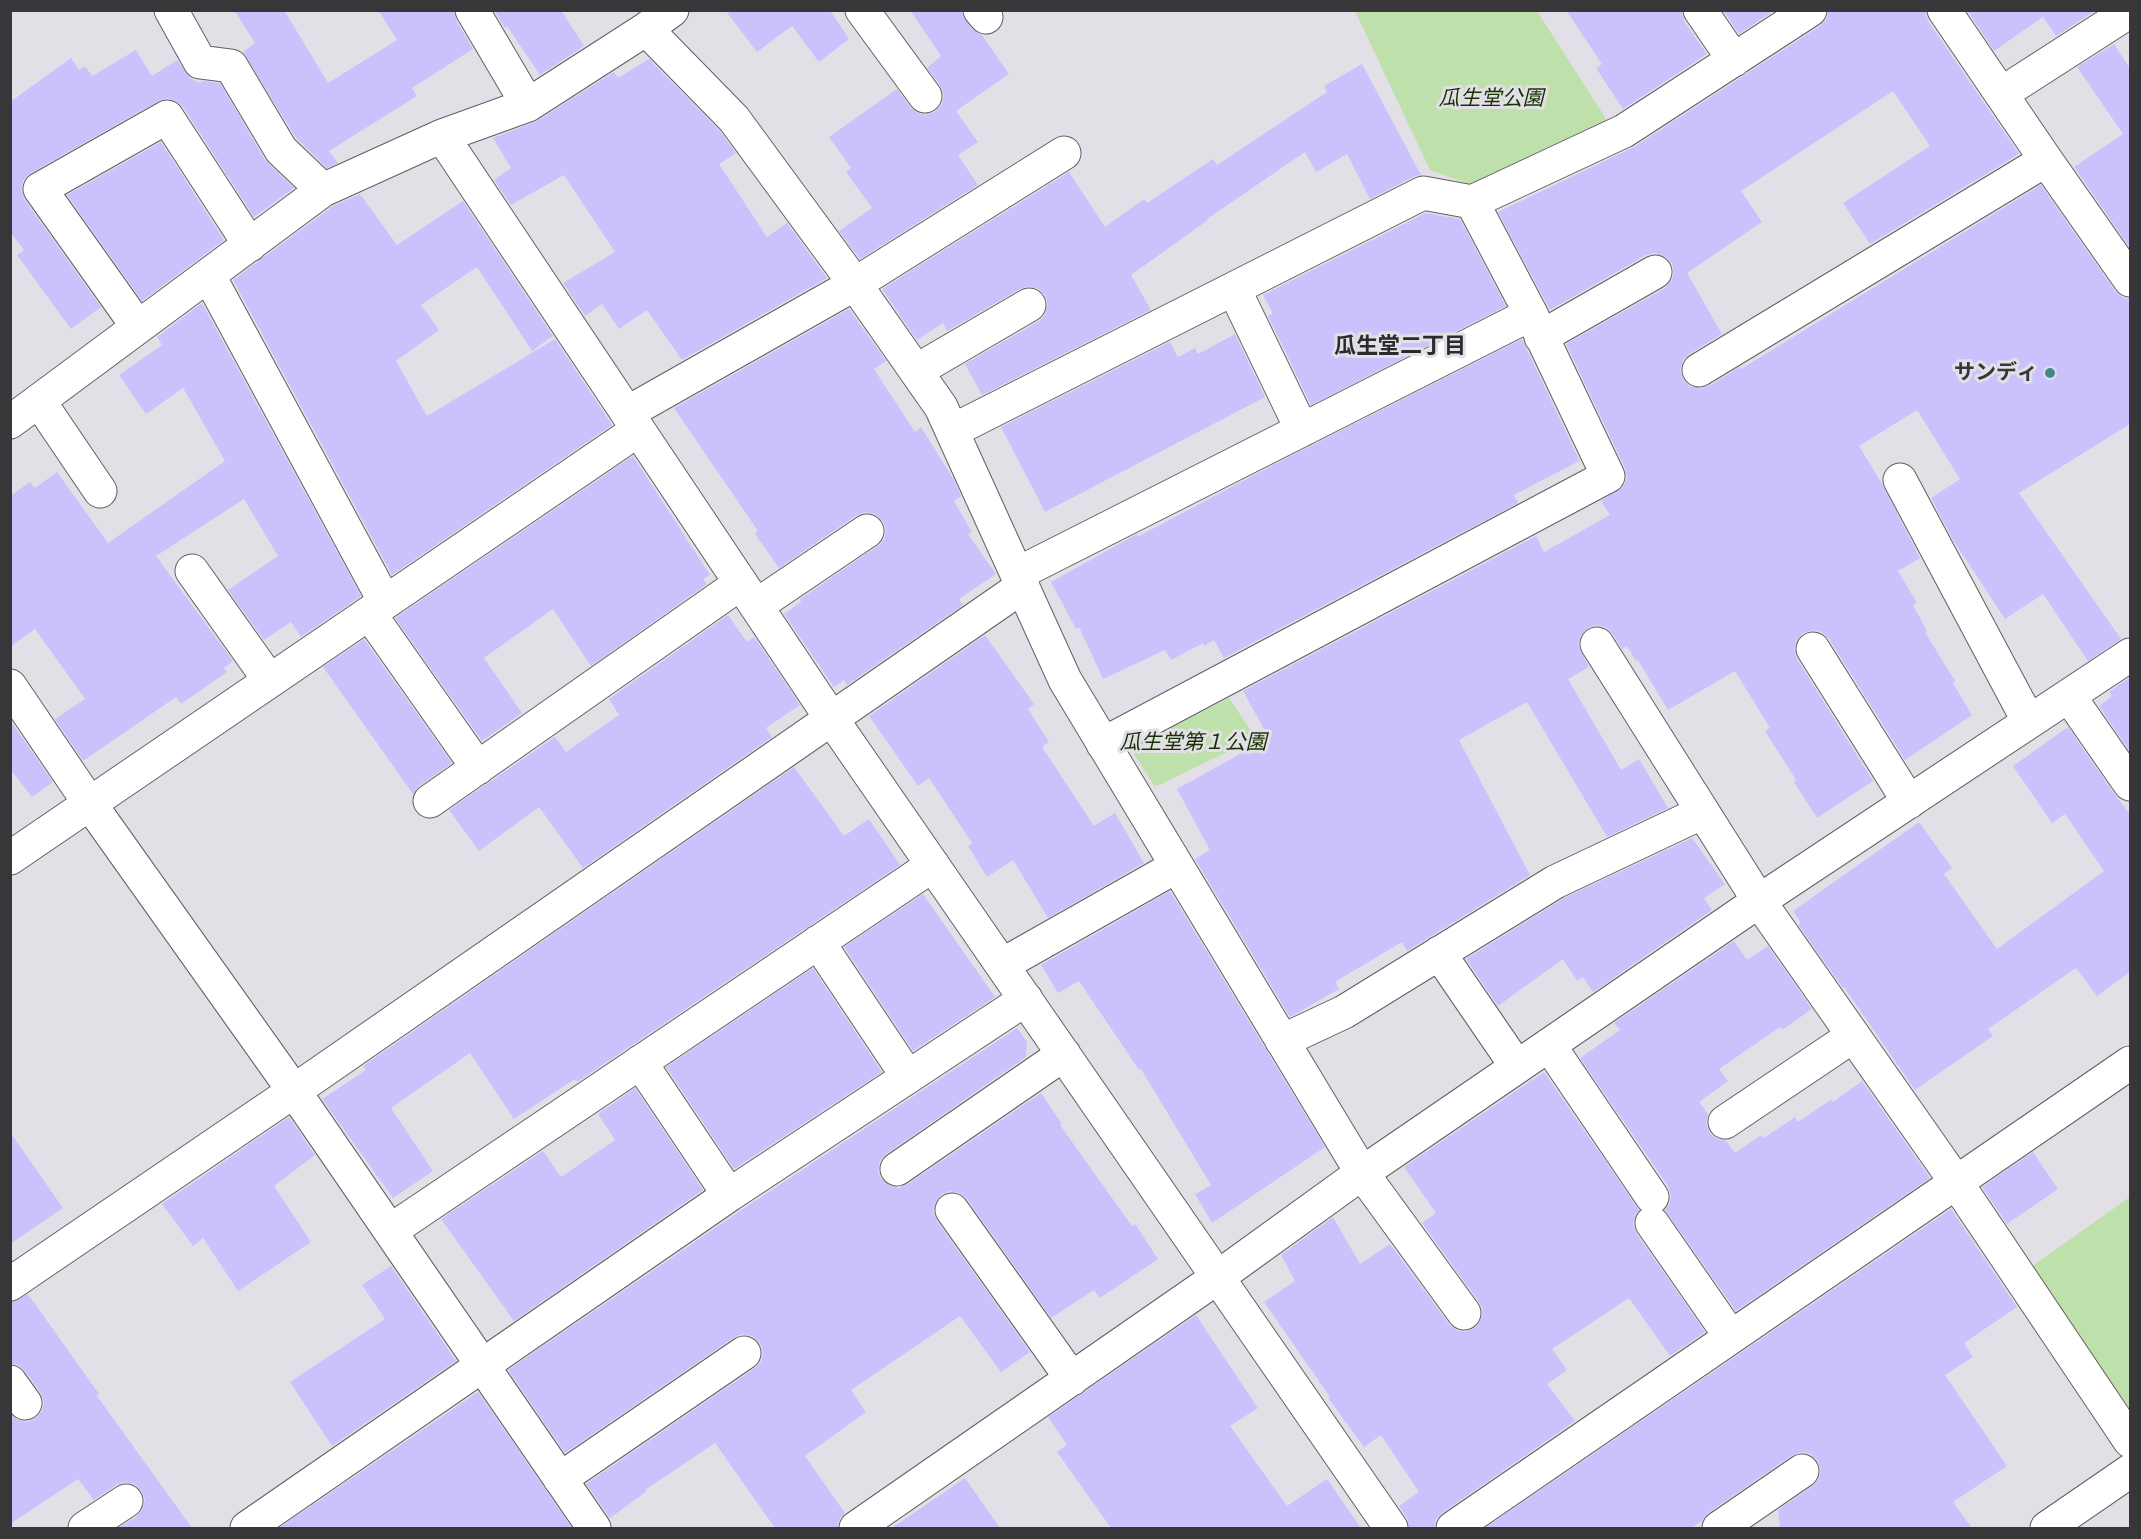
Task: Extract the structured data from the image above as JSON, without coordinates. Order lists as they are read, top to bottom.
{
  "districts": ["瓜生堂二丁目"],
  "parks": ["瓜生堂公園", "瓜生堂第１公園"],
  "places": ["サンディ"]
}
